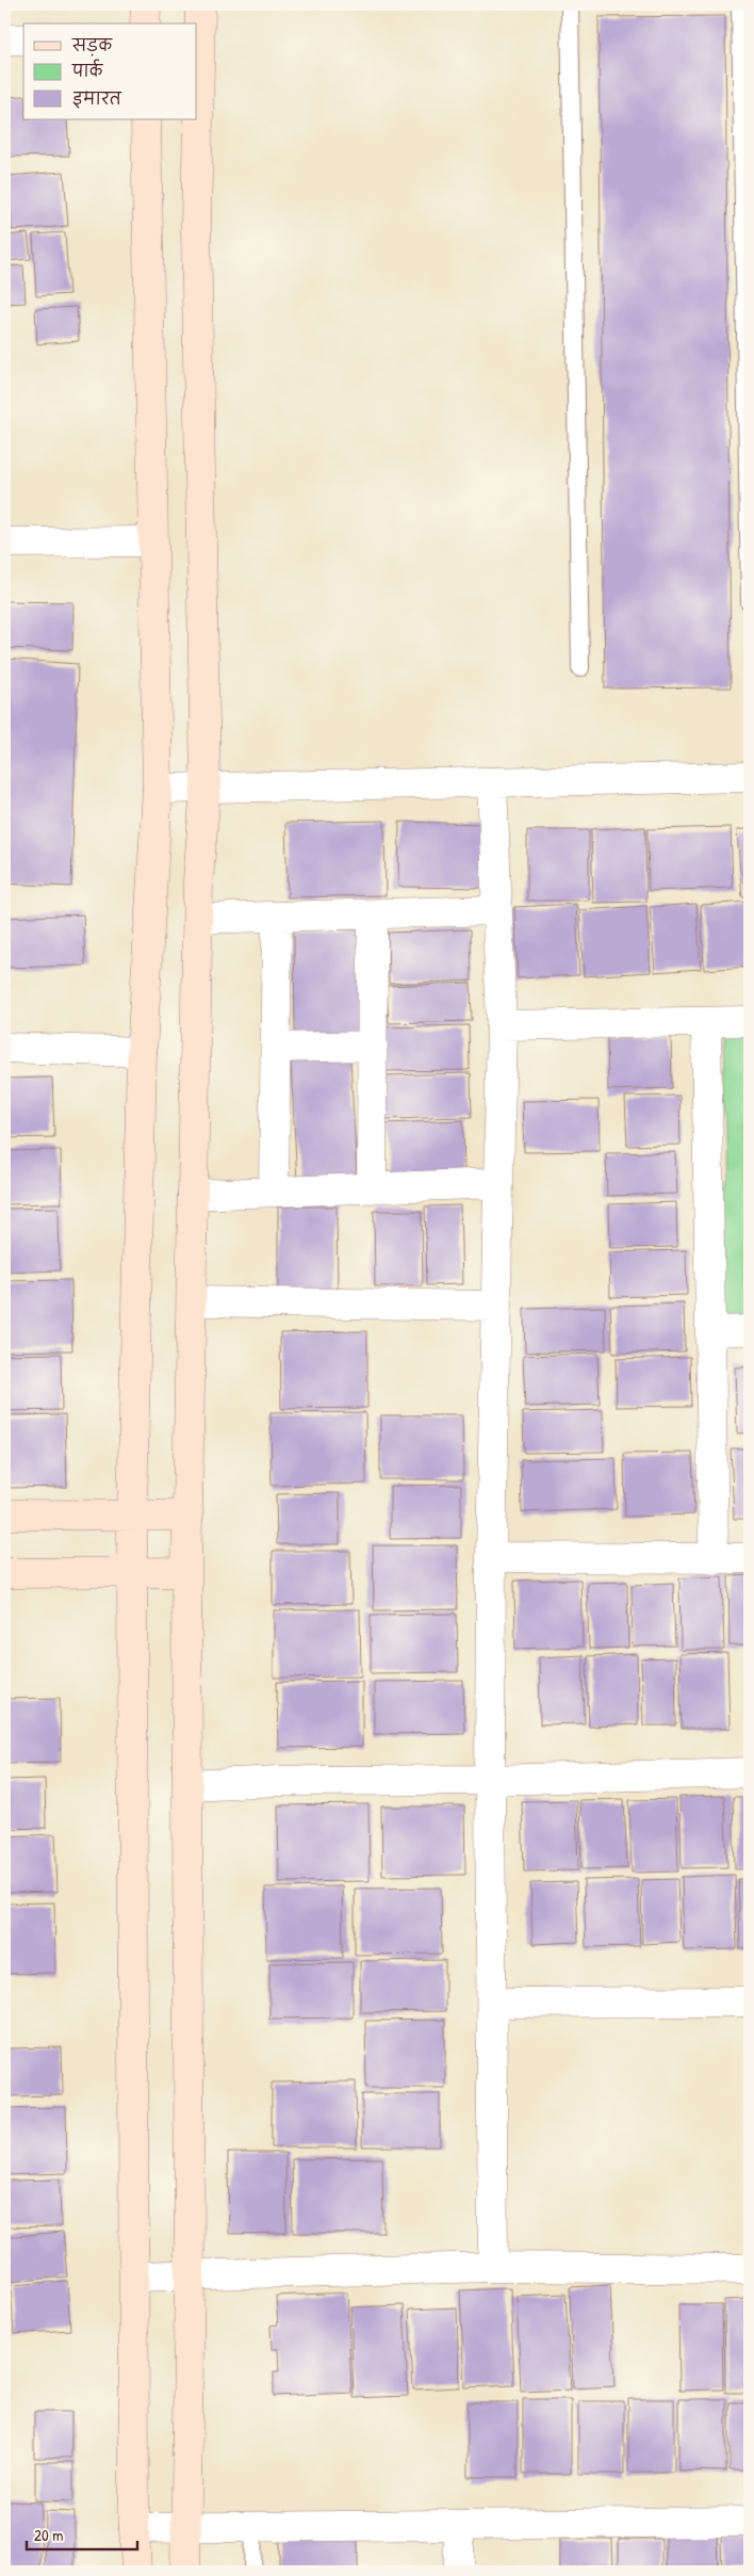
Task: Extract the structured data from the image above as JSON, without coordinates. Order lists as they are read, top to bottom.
{
  "legend": ["सड़क", "पार्क", "इमारत"],
  "scale_bar": "20 m"
}
